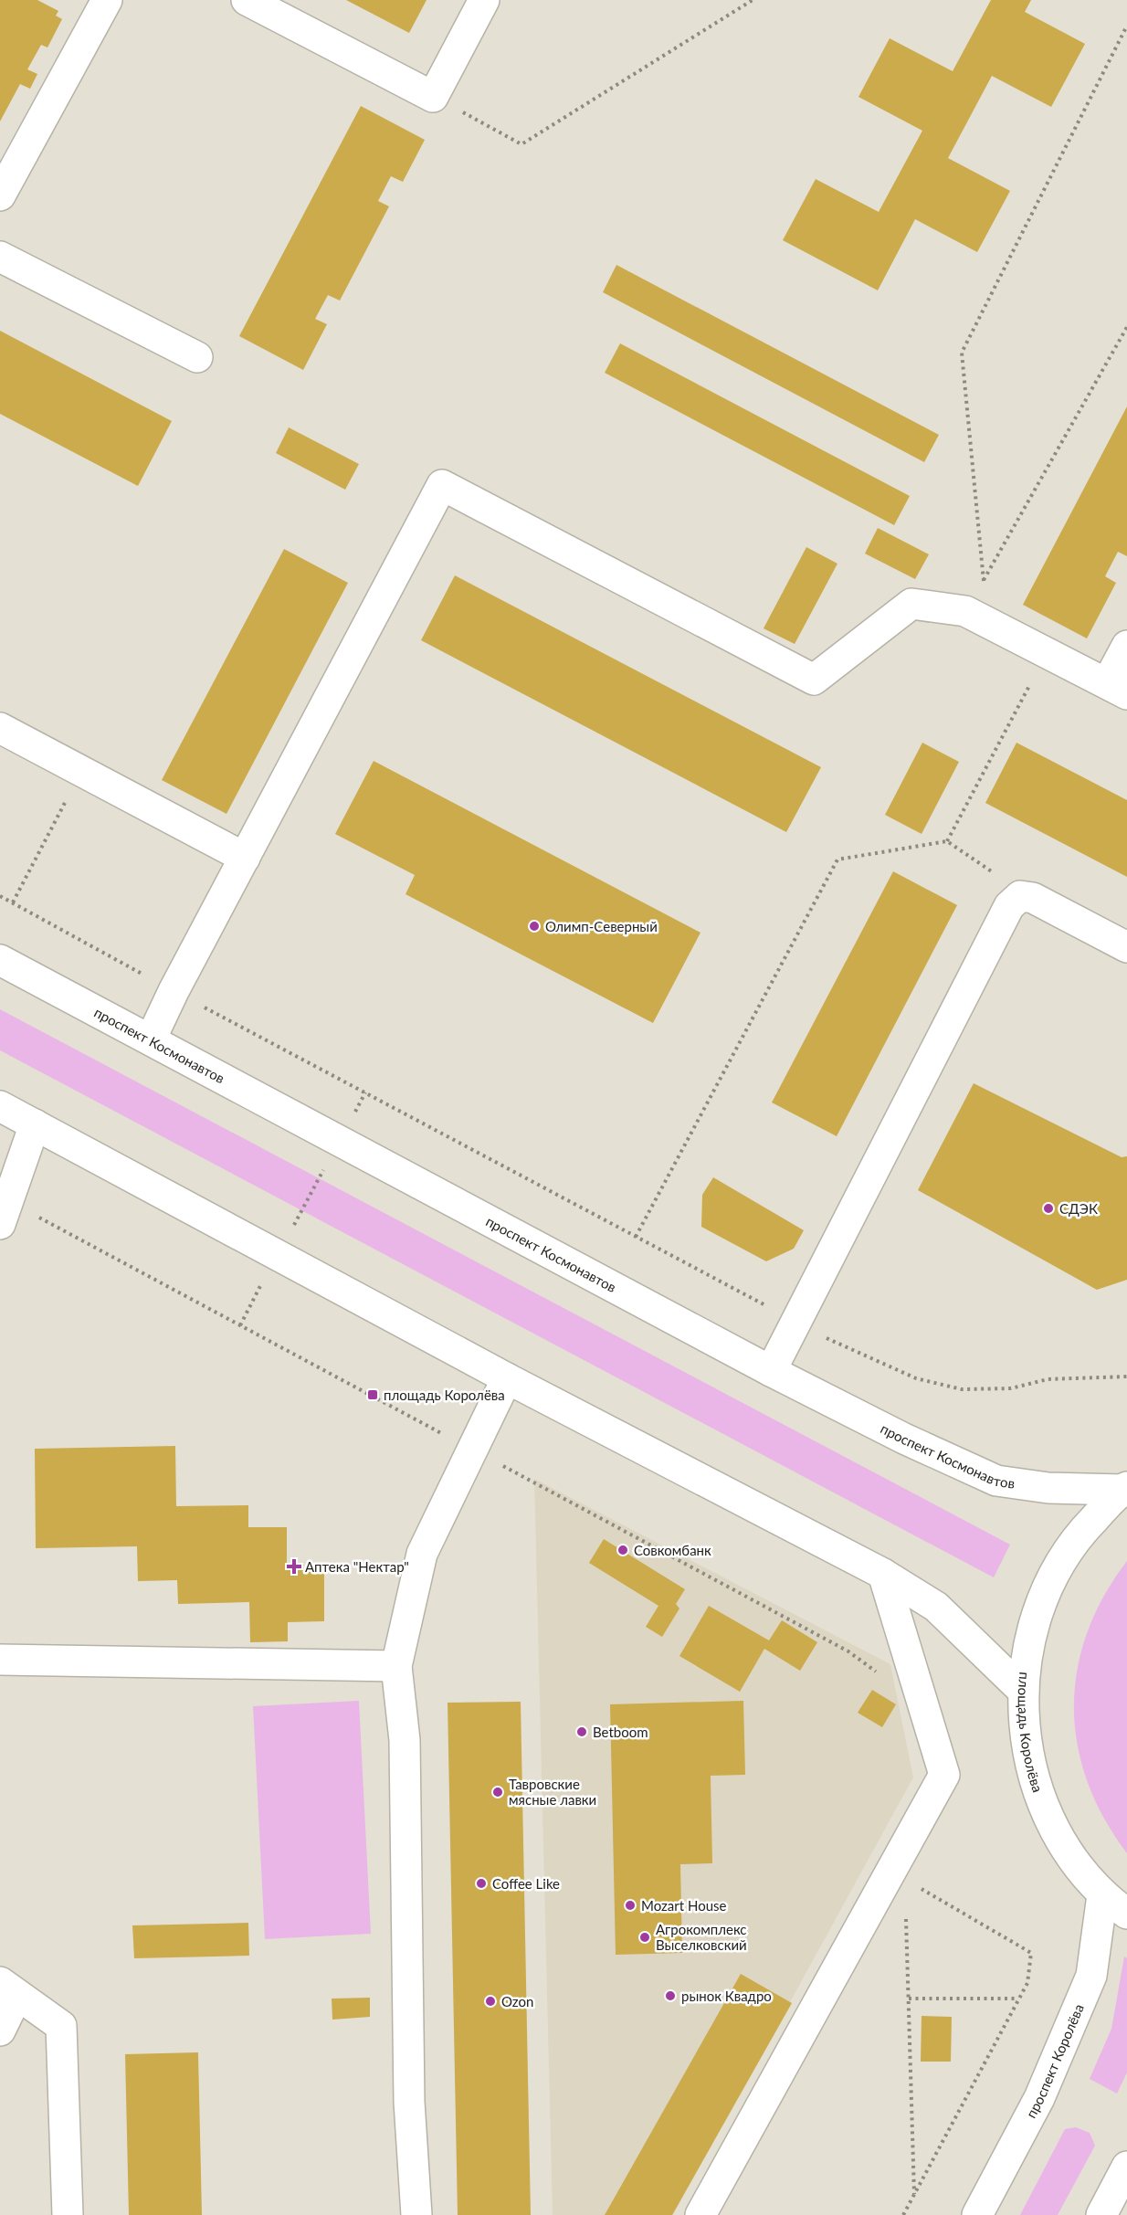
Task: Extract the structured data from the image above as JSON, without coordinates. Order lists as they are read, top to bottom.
{
  "streets": {
    "main road": ["проспект Космонавтов", "площадь Королёва", "проспект Королёва"]
  },
  "crossings": [
    ["проспект Космонавтов", "площадь Королёва"],
    ["площадь Королёва", "проспект Королёва"]
  ],
  "places": {
    "other": [
      "Олимп-Северный",
      "СДЭК",
      "Совкомбанк",
      "Betboom",
      "Тавровские мясные лавки",
      "Coffee Like",
      "Mozart House",
      "Агрокомплекс Выселковский",
      "рынок Квадро",
      "Ozon"
    ],
    "transit": ["площадь Королёва"],
    "health": ["Аптека \"Нектар\""]
  }
}
